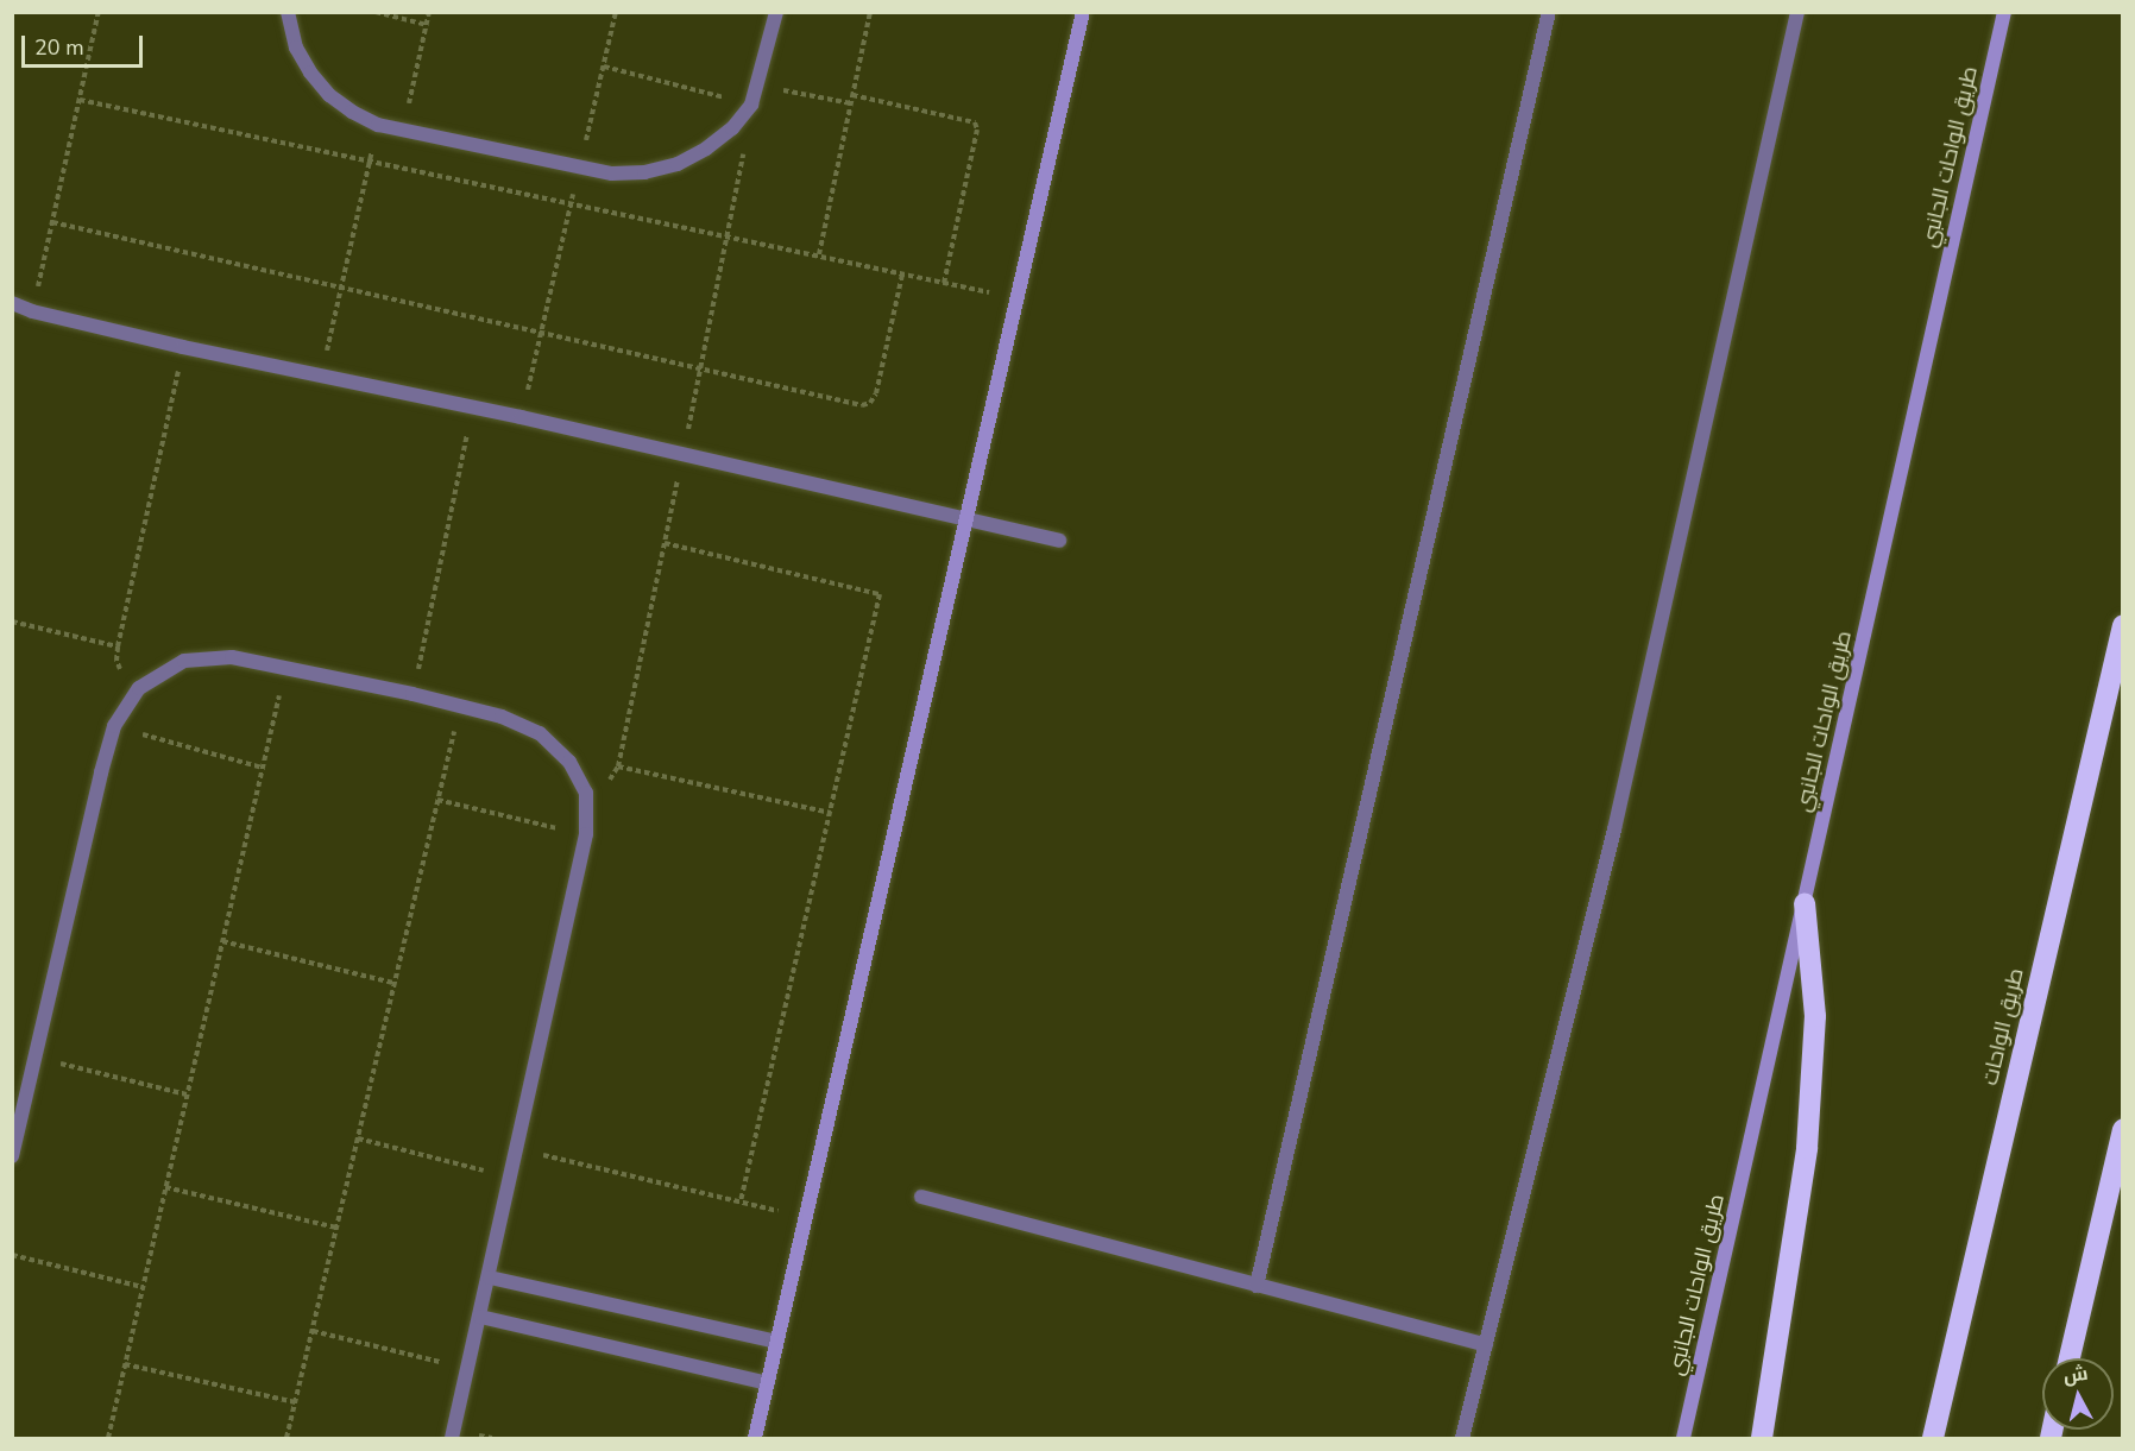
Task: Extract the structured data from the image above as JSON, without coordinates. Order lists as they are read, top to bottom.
{
  "streets": {
    "highway": ["طريق الواحات"],
    "street": ["طريق الواحات الجانبي"]
  },
  "scale_bar": "20 m",
  "north": "top"
}
